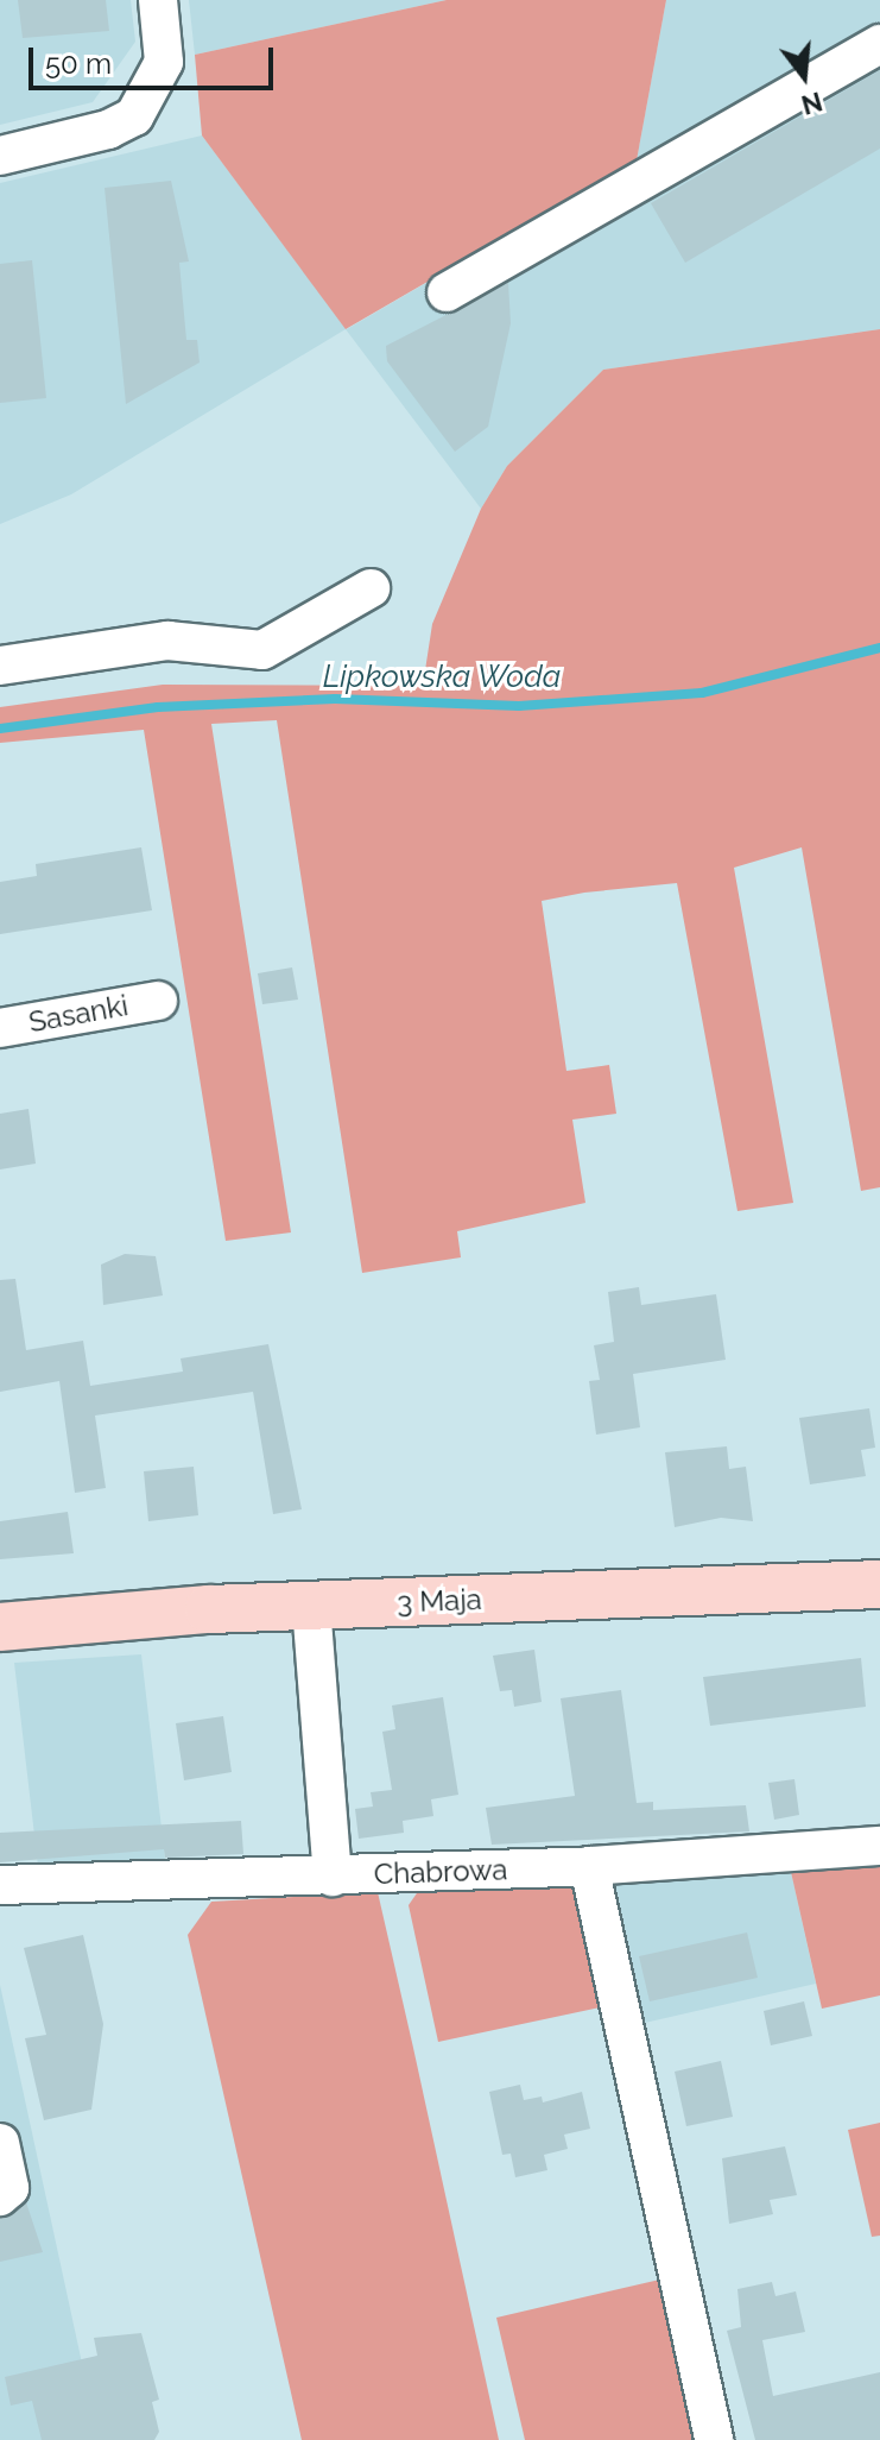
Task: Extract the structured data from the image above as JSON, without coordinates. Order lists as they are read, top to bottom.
{
  "streets": {
    "main road": ["3 Maja"],
    "street": ["Sasanki", "Chabrowa"]
  },
  "water": ["Lipkowska Woda"],
  "scale_bar": "50 m",
  "north": "bottom"
}
